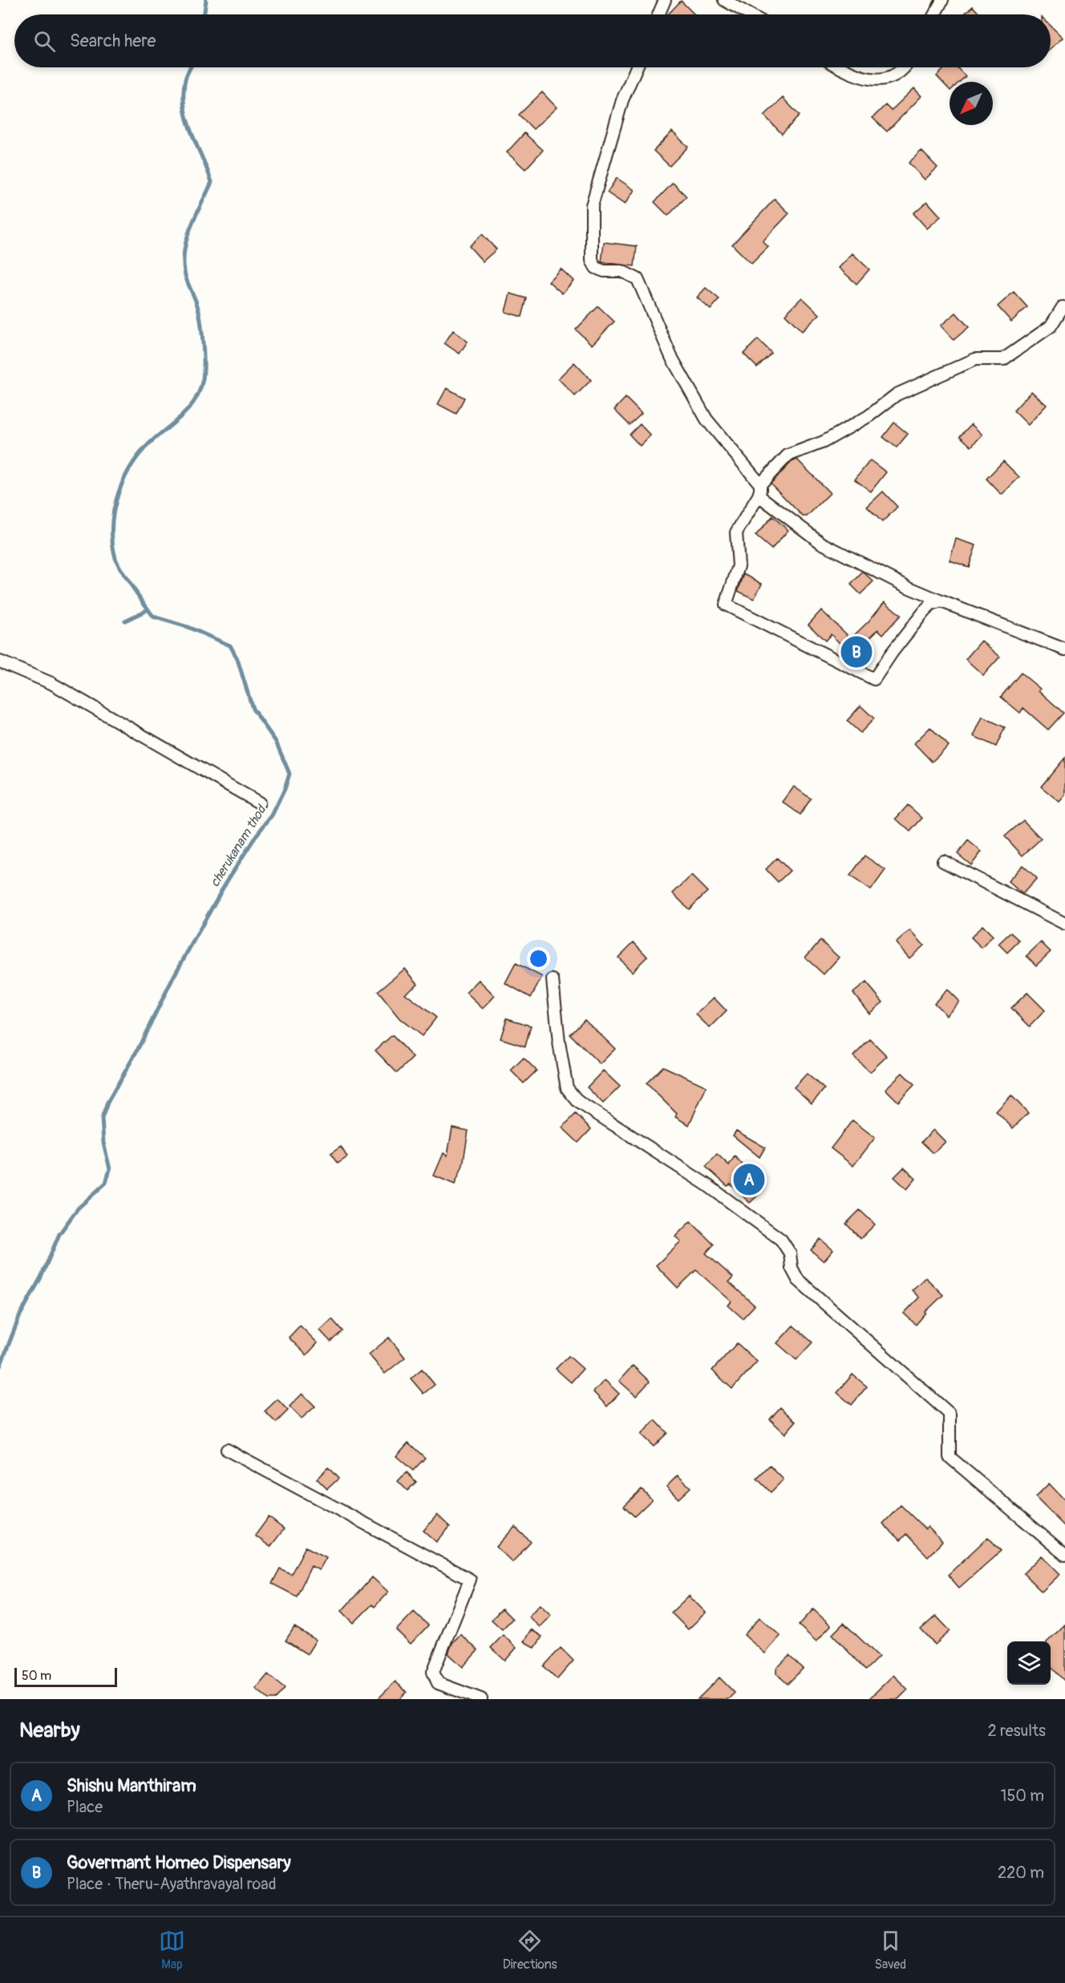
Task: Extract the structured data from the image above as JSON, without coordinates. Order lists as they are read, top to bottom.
{
  "water": ["cherukanam thod"],
  "scale_bar": "50 m",
  "north": "bottom left",
  "page": {
    "search": "Search here",
    "pins": ["B", "A"],
    "scale": "50 m",
    "heading": ["Nearby", "2 results"],
    "list": [
      {
        "mark": "A",
        "name": "Shishu Manthiram",
        "note": "Place",
        "value": "150 m"
      },
      {
        "mark": "B",
        "name": "Govermant Homeo Dispensary",
        "note": "Place · Theru-Ayathravayal road",
        "value": "220 m"
      }
    ],
    "nav": ["Map", "Directions", "Saved"]
  }
}
